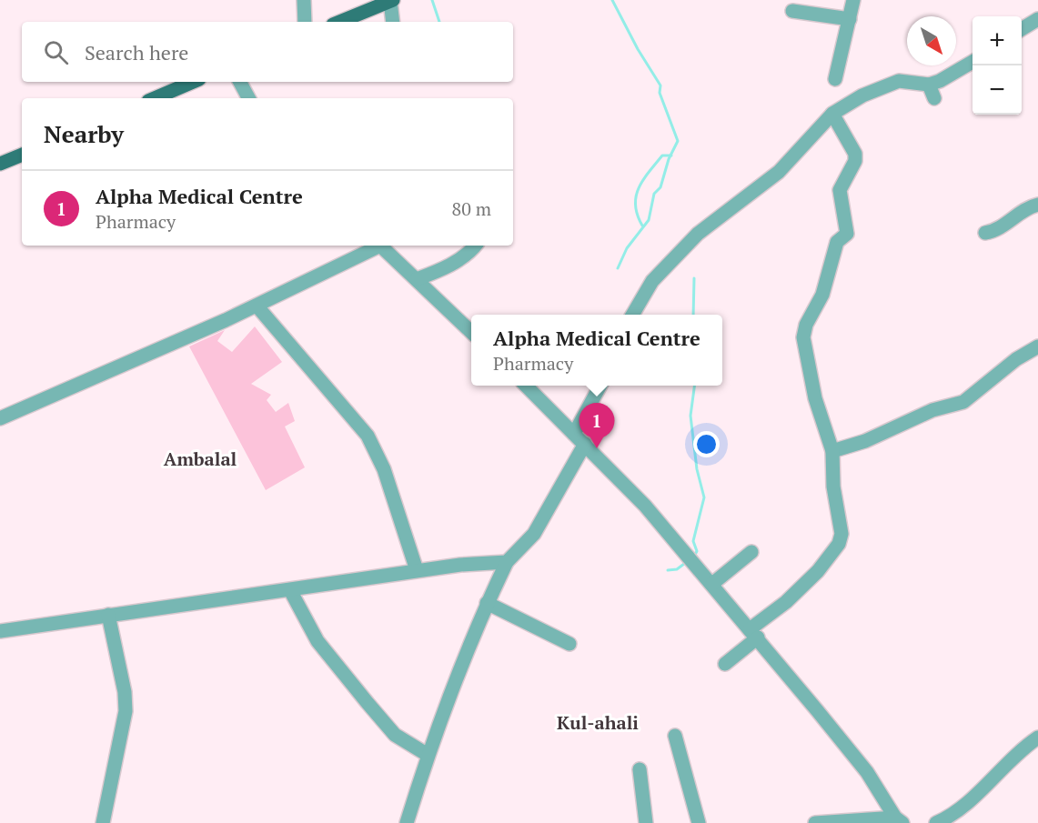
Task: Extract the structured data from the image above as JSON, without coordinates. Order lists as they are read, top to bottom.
{
  "districts": ["Ambalal", "Kul-ahali"],
  "north": "bottom right",
  "page": {
    "map_buttons": ["+", "−"],
    "search": "Search here",
    "heading": "Nearby",
    "list": [
      {
        "mark": "1",
        "name": "Alpha Medical Centre",
        "note": "Pharmacy",
        "value": "80 m"
      }
    ],
    "popup": ["Alpha Medical Centre", "Pharmacy"],
    "pins": "1"
  }
}
